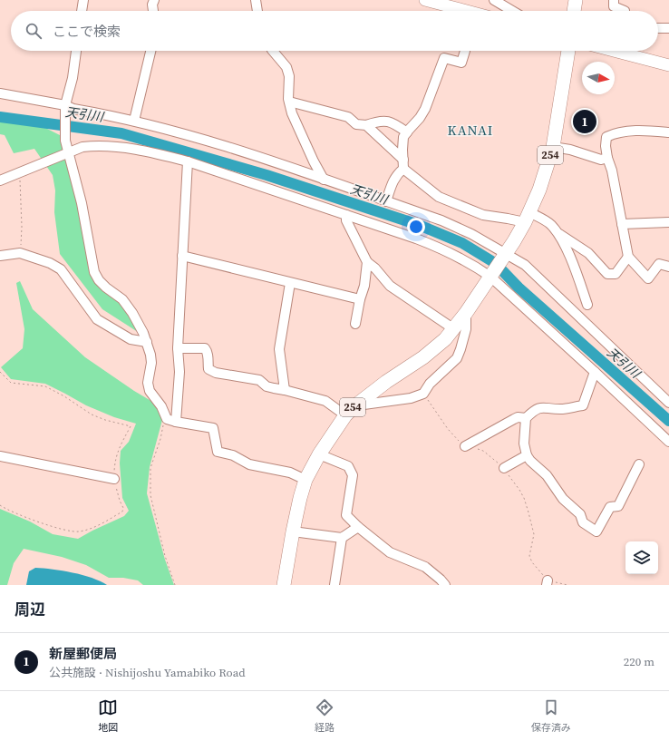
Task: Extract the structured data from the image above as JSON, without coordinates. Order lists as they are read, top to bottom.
{
  "streets": {
    "highway": ["254"]
  },
  "districts": ["KANAI"],
  "water": ["天引川"],
  "north": "right",
  "page": {
    "search": "ここで検索",
    "pins": "1",
    "heading": "周辺",
    "list": [
      {
        "mark": "1",
        "name": "新屋郵便局",
        "note": "公共施設 · Nishijoshu Yamabiko Road",
        "value": "220 m"
      }
    ],
    "nav": ["地図", "経路", "保存済み"]
  }
}
